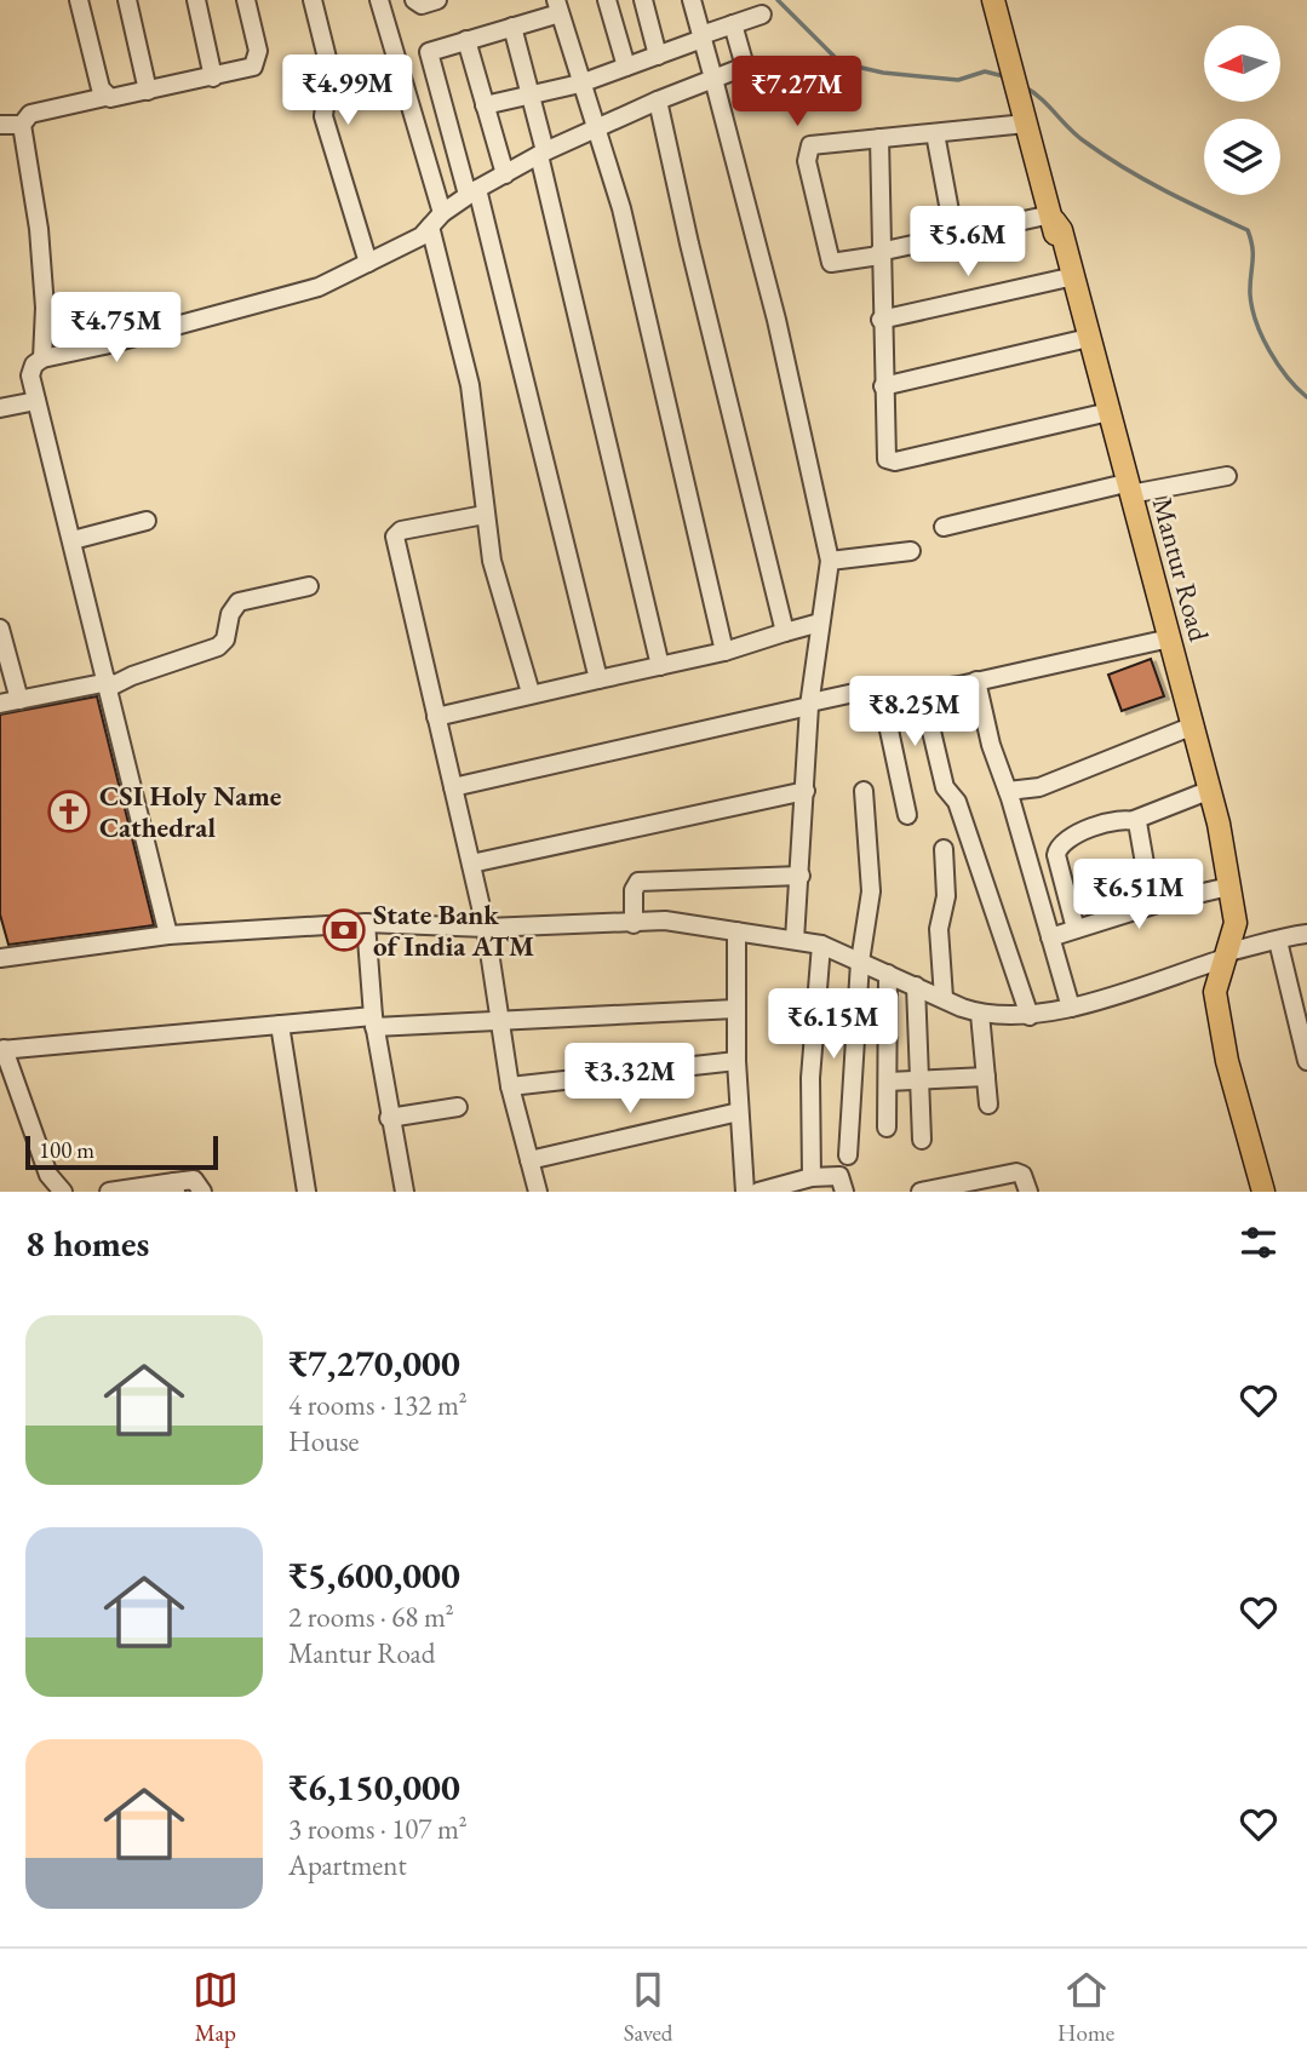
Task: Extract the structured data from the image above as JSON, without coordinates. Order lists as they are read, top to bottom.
{
  "streets": {
    "main road": ["Mantur Road"]
  },
  "places": {
    "church": ["CSI Holy Name Cathedral"],
    "bank": ["State Bank of India ATM"]
  },
  "scale_bar": "100 m",
  "north": "left",
  "page": {
    "price": [
      "₹4.99M",
      "₹7.27M",
      "₹5.6M",
      "₹4.75M",
      "₹8.25M",
      "₹6.51M",
      "₹6.15M",
      "₹3.32M"
    ],
    "scale": "100 m",
    "heading": "8 homes",
    "list": [
      {
        "name": "₹7,270,000",
        "note": "4 rooms · 132 m² · House"
      },
      {
        "name": "₹5,600,000",
        "note": "2 rooms · 68 m² · Mantur Road"
      },
      {
        "name": "₹6,150,000",
        "note": "3 rooms · 107 m² · Apartment"
      }
    ],
    "tabs": ["Map", "Saved", "Home"]
  }
}
